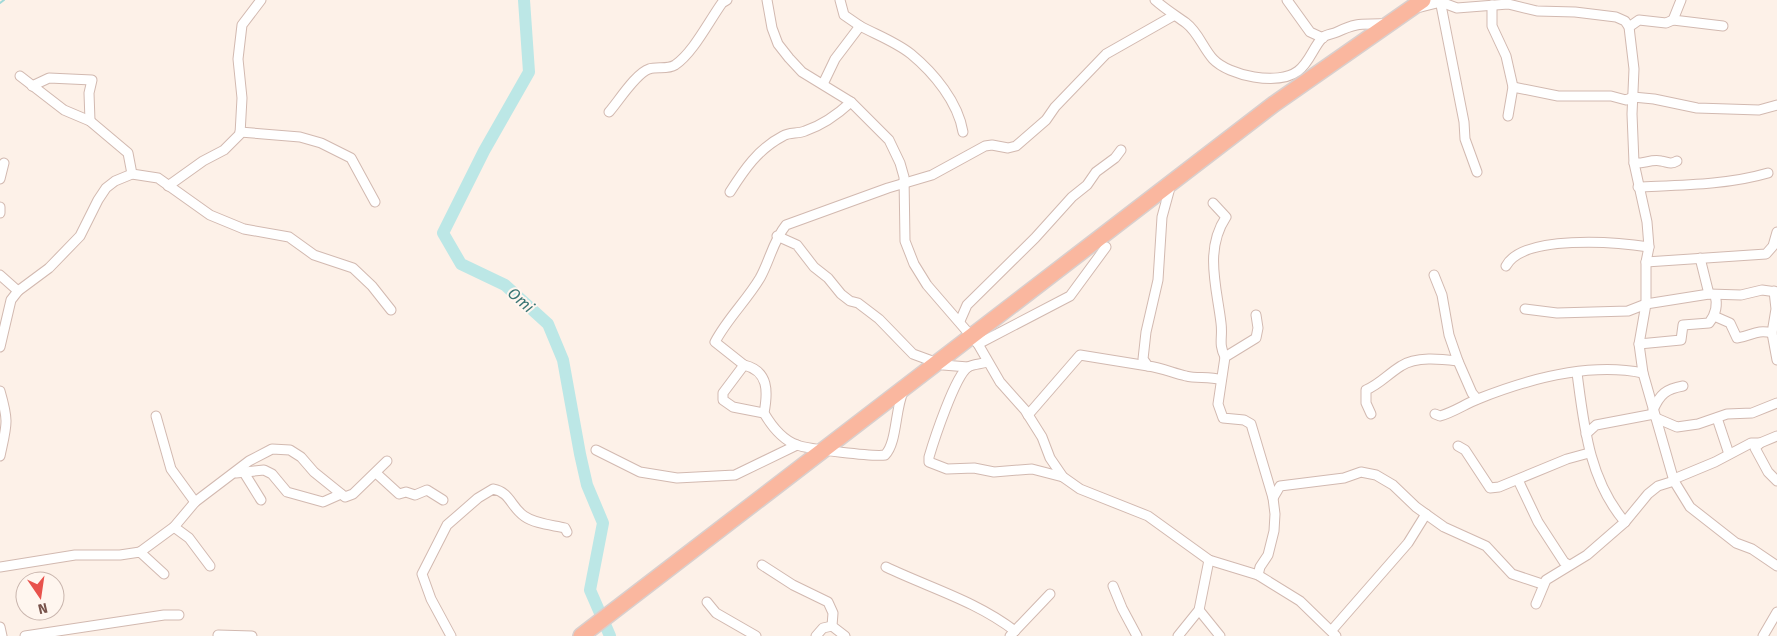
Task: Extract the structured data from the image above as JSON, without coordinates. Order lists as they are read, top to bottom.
{
  "water": ["Omi"],
  "north": "bottom"
}
